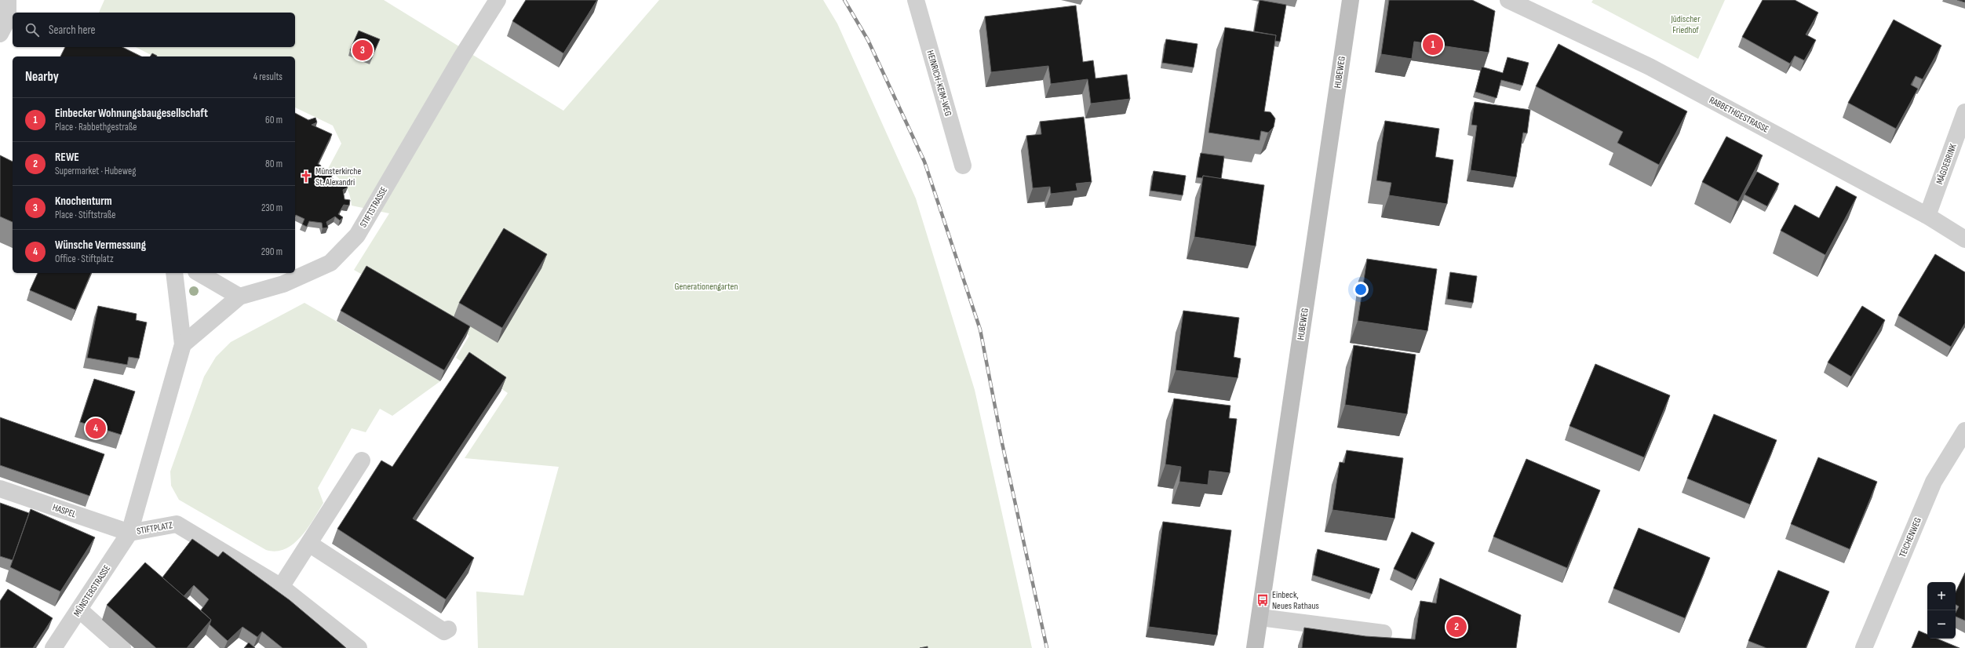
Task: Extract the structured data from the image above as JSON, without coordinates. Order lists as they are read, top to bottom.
{
  "streets": {
    "street": [
      "HUBEWEG",
      "HEINRICH-KEIM-WEG",
      "RABBETHGESTRASSE",
      "MÄGDEBRINK",
      "STIFTSTRASSE",
      "HASPEL",
      "STIFTPLATZ",
      "TEICHENWEG",
      "MÜNSTERSTRASSE"
    ]
  },
  "crossings": [
    ["RABBETHGESTRASSE", "MÄGDEBRINK"],
    ["STIFTSTRASSE", "STIFTPLATZ"],
    ["HASPEL", "STIFTPLATZ"],
    ["HASPEL", "MÜNSTERSTRASSE"],
    ["STIFTPLATZ", "MÜNSTERSTRASSE"]
  ],
  "parks": ["Jüdischer Friedhof", "Generationengarten"],
  "places": {
    "church": ["Münsterkirche St. Alexandri"],
    "bus stop": ["Einbeck, Neues Rathaus"]
  },
  "page": {
    "search": "Search here",
    "pins": [
      "1",
      "3",
      "4",
      "2"
    ],
    "heading": ["Nearby", "4 results"],
    "list": [
      {
        "mark": "1",
        "name": "Einbecker Wohnungsbaugesellschaft",
        "note": "Place · Rabbethgestraße",
        "value": "60 m"
      },
      {
        "mark": "2",
        "name": "REWE",
        "note": "Supermarket · Hubeweg",
        "value": "80 m"
      },
      {
        "mark": "3",
        "name": "Knochenturm",
        "note": "Place · Stiftstraße",
        "value": "230 m"
      },
      {
        "mark": "4",
        "name": "Wünsche Vermessung",
        "note": "Office · Stiftplatz",
        "value": "290 m"
      }
    ],
    "map_buttons": ["+", "−"]
  }
}
